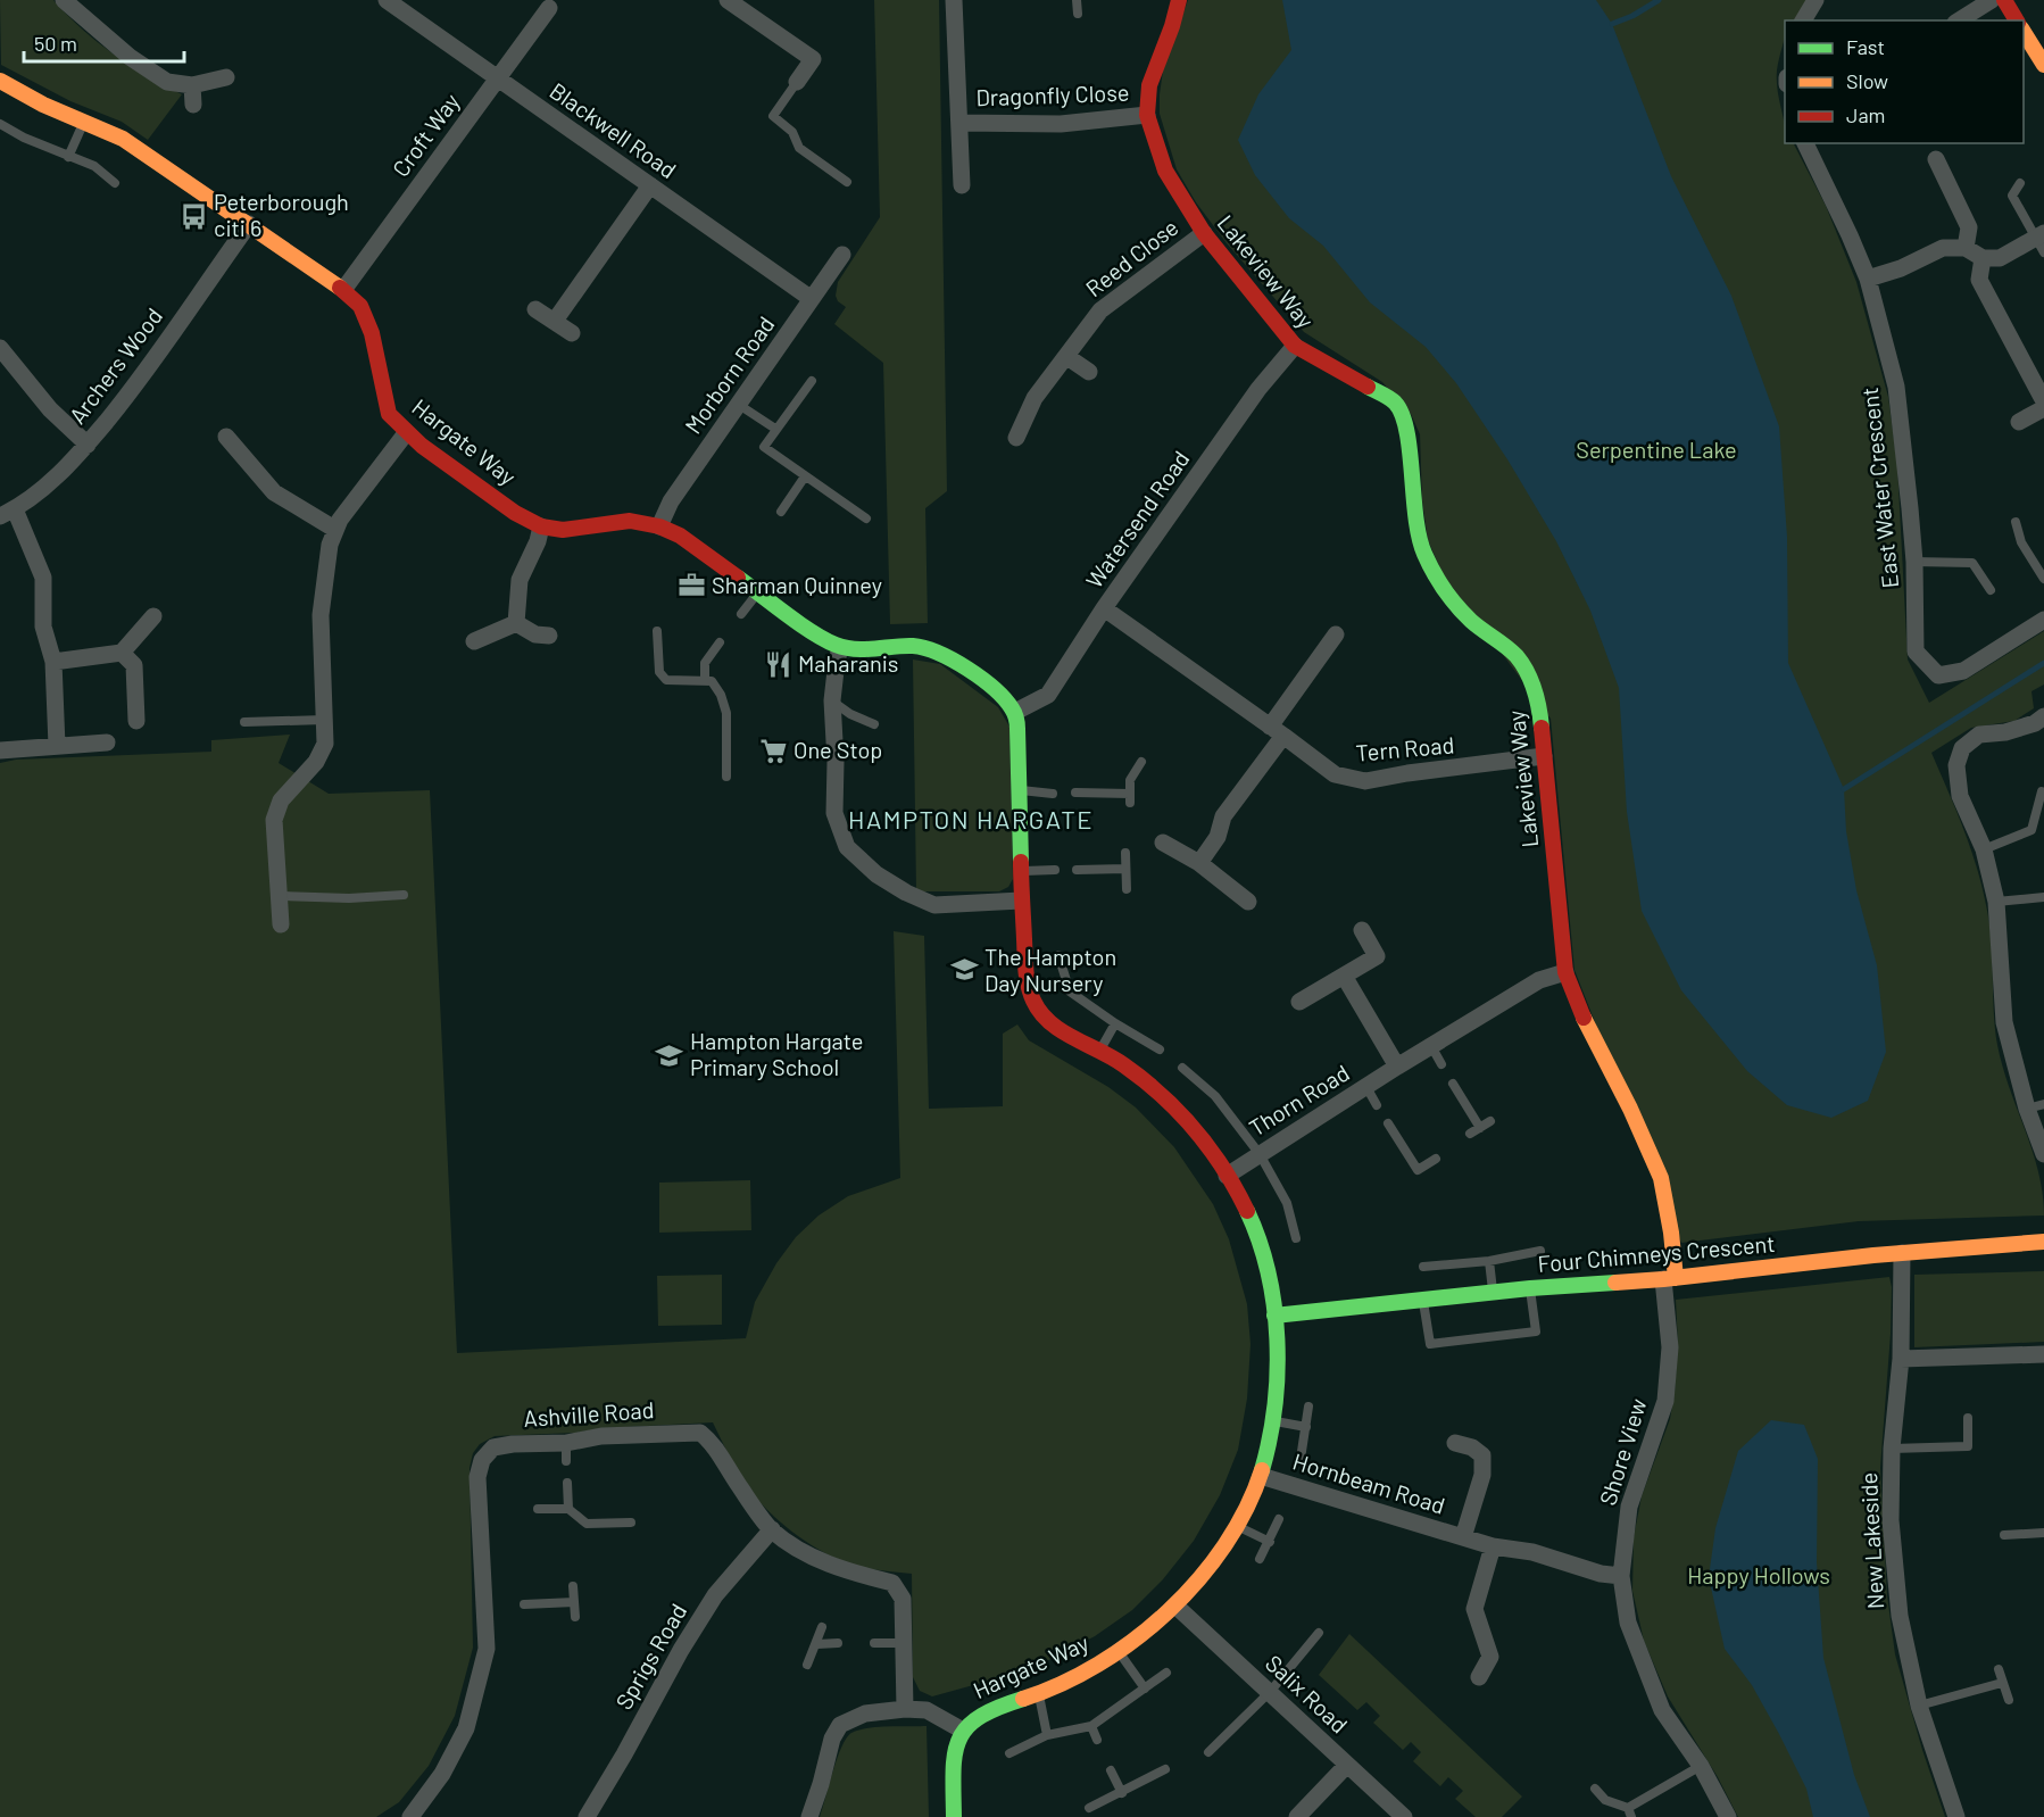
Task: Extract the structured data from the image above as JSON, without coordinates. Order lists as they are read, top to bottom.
{
  "streets": {
    "street": [
      "Dragonfly Close",
      "Blackwell Road",
      "Croft Way",
      "Reed Close",
      "Lakeview Way",
      "Archers Wood",
      "Morborn Road",
      "Hargate Way",
      "East Water Crescent",
      "Watersend Road",
      "Tern Road",
      "Thorn Road",
      "Four Chimneys Crescent",
      "Ashville Road",
      "Shore View",
      "Hornbeam Road",
      "New Lakeside",
      "Sprigs Road",
      "Salix Road"
    ]
  },
  "crossings": [
    ["Dragonfly Close", "Lakeview Way"],
    ["Blackwell Road", "Croft Way"],
    ["Blackwell Road", "Morborn Road"],
    ["Croft Way", "Hargate Way"],
    ["Reed Close", "Lakeview Way"],
    ["Lakeview Way", "Watersend Road"],
    ["Lakeview Way", "Tern Road"],
    ["Lakeview Way", "Thorn Road"],
    ["Lakeview Way", "Four Chimneys Crescent"],
    ["Lakeview Way", "Shore View"],
    ["Archers Wood", "Hargate Way"],
    ["Morborn Road", "Hargate Way"],
    ["Hargate Way", "Watersend Road"],
    ["Hargate Way", "Thorn Road"],
    ["Hargate Way", "Four Chimneys Crescent"],
    ["Hargate Way", "Hornbeam Road"],
    ["Hargate Way", "Salix Road"],
    ["Watersend Road", "Tern Road"],
    ["Four Chimneys Crescent", "Shore View"],
    ["Four Chimneys Crescent", "New Lakeside"],
    ["Ashville Road", "Sprigs Road"],
    ["Shore View", "Hornbeam Road"]
  ],
  "districts": ["HAMPTON HARGATE"],
  "parks": ["Serpentine Lake", "Happy Hollows"],
  "places": {
    "bus stop": ["Peterborough citi 6"],
    "office": ["Sharman Quinney"],
    "restaurant": ["Maharanis"],
    "supermarket": ["One Stop"],
    "school or university": ["The Hampton Day Nursery", "Hampton Hargate Primary School"]
  },
  "legend": ["Fast", "Slow", "Jam"],
  "scale_bar": "50 m"
}
